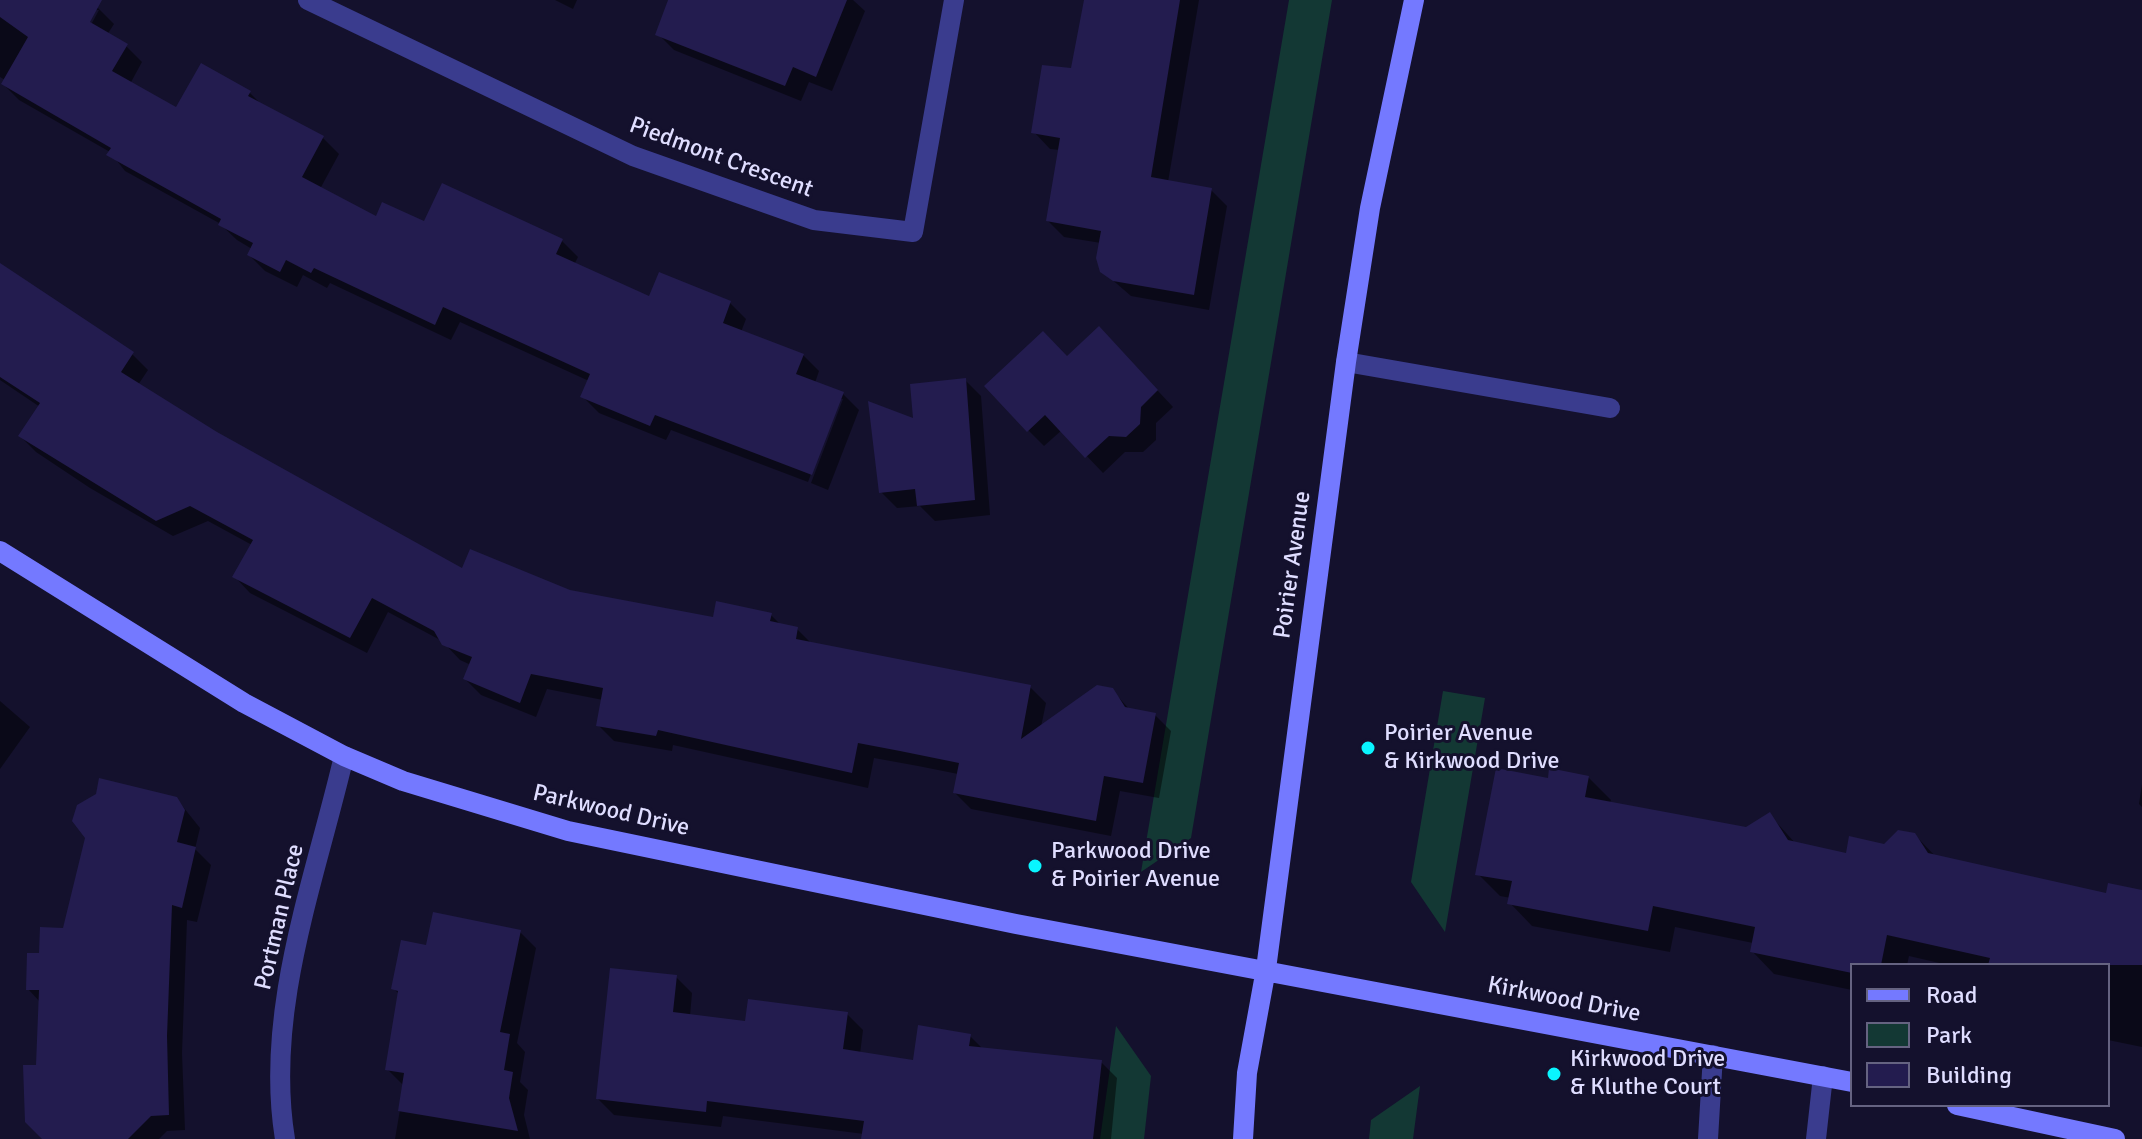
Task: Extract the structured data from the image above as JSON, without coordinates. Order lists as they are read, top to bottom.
{
  "streets": {
    "street": [
      "Piedmont Crescent",
      "Poirier Avenue",
      "Parkwood Drive",
      "Portman Place",
      "Kirkwood Drive"
    ]
  },
  "crossings": [
    ["Poirier Avenue", "Parkwood Drive"],
    ["Poirier Avenue", "Kirkwood Drive"],
    ["Parkwood Drive", "Portman Place"],
    ["Parkwood Drive", "Kirkwood Drive"]
  ],
  "places": ["Poirier Avenue & Kirkwood Drive", "Parkwood Drive & Poirier Avenue", "Kirkwood Drive & Kluthe Court"],
  "legend": ["Road", "Park", "Building"]
}
